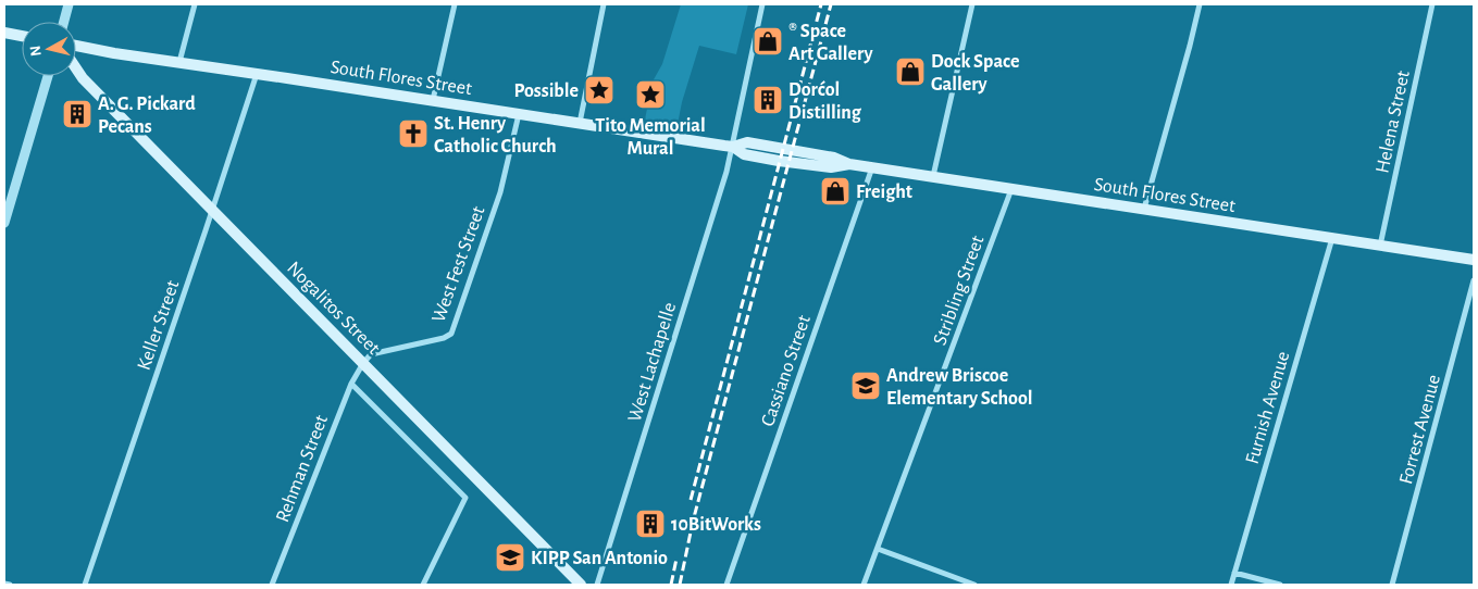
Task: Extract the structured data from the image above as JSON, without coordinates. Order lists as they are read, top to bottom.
{
  "streets": {
    "main road": ["South Flores Street", "Nogalitos Street"],
    "street": [
      "Helena Street",
      "West Fest Street",
      "Stribling Street",
      "Keller Street",
      "West Lachapelle",
      "Cassiano Street",
      "Furnish Avenue",
      "Forrest Avenue",
      "Rehman Street"
    ]
  },
  "crossings": [
    ["South Flores Street", "Helena Street"],
    ["South Flores Street", "West Fest Street"],
    ["South Flores Street", "Stribling Street"],
    ["South Flores Street", "Keller Street"],
    ["South Flores Street", "West Lachapelle"],
    ["South Flores Street", "Cassiano Street"],
    ["South Flores Street", "Furnish Avenue"],
    ["West Fest Street", "Nogalitos Street"],
    ["West Fest Street", "Rehman Street"],
    ["Nogalitos Street", "Keller Street"],
    ["Nogalitos Street", "Rehman Street"]
  ],
  "places": {
    "shop": ["® Space Art Gallery", "Dock Space Gallery", "Freight"],
    "place": ["Possible", "Tito Memorial Mural"],
    "building": ["Dorćol Distilling", "A. G. Pickard Pecans", "10BitWorks"],
    "church": ["St. Henry Catholic Church"],
    "school or university": ["Andrew Briscoe Elementary School", "KIPP San Antonio"]
  },
  "north": "left"
}
